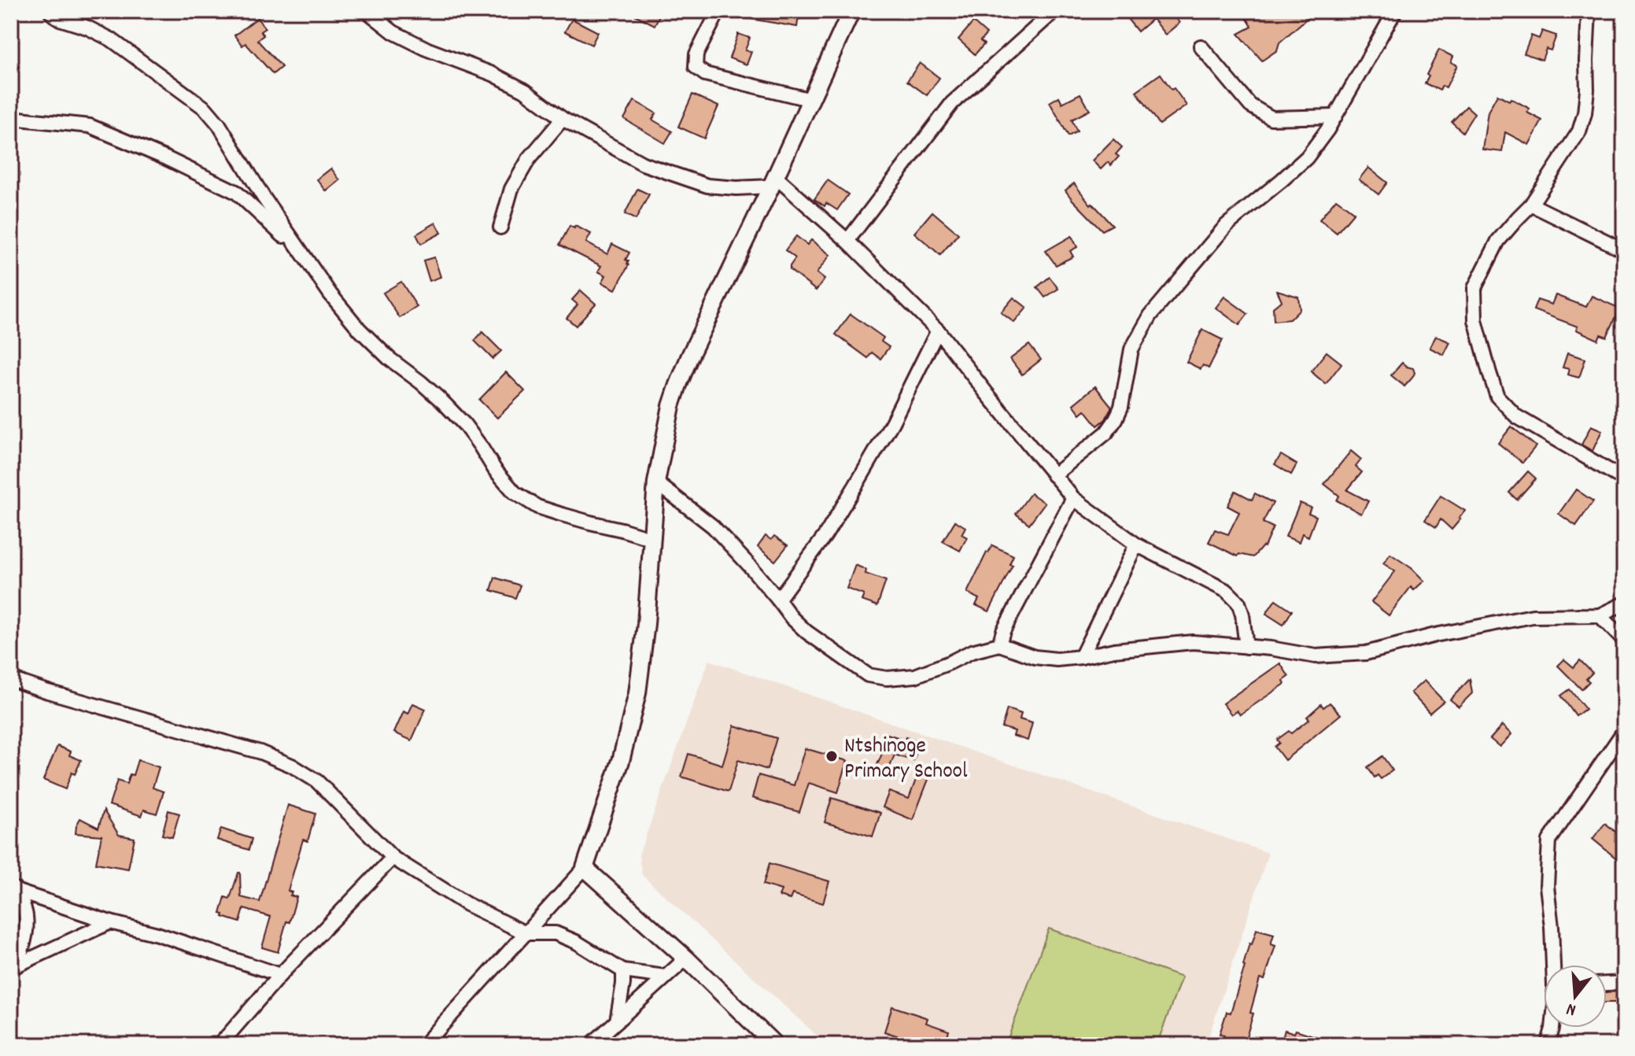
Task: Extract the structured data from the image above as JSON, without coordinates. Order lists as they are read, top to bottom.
{
  "places": ["Ntshinoge Primary School"],
  "north": "bottom"
}
